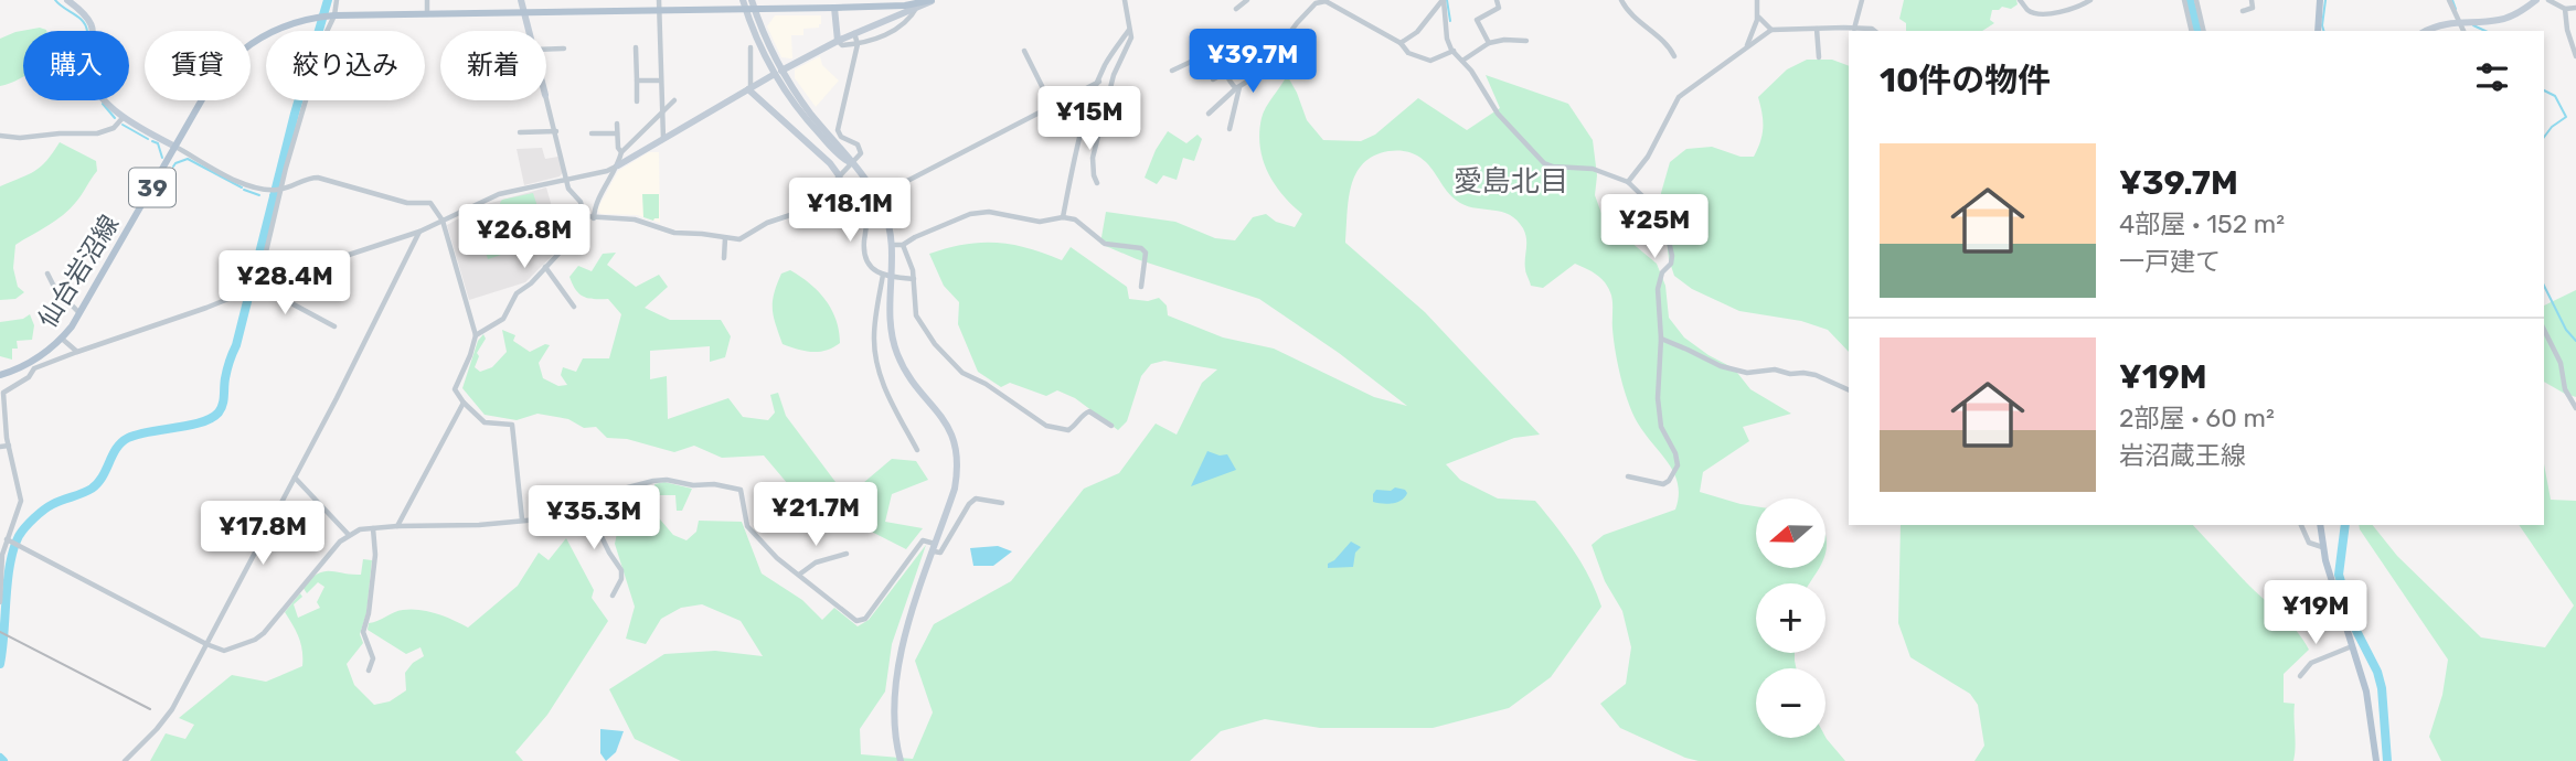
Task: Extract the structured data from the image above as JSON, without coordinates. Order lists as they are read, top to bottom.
{
  "streets": {
    "main road": ["39", "仙台岩沼線"]
  },
  "districts": ["愛島北目"],
  "north": "left",
  "page": {
    "price": [
      "¥39.7M",
      "¥15M",
      "¥18.1M",
      "¥25M",
      "¥26.8M",
      "¥28.4M",
      "¥21.7M",
      "¥35.3M",
      "¥17.8M",
      "¥19M"
    ],
    "chip": [
      "購入",
      "賃貸",
      "絞り込み",
      "新着"
    ],
    "heading": "10件の物件",
    "list": [
      {
        "name": "¥39.7M",
        "note": "4部屋 · 152 m² · 一戸建て"
      },
      {
        "name": "¥19M",
        "note": "2部屋 · 60 m² · 岩沼蔵王線"
      }
    ],
    "map_buttons": ["+", "−"]
  }
}
